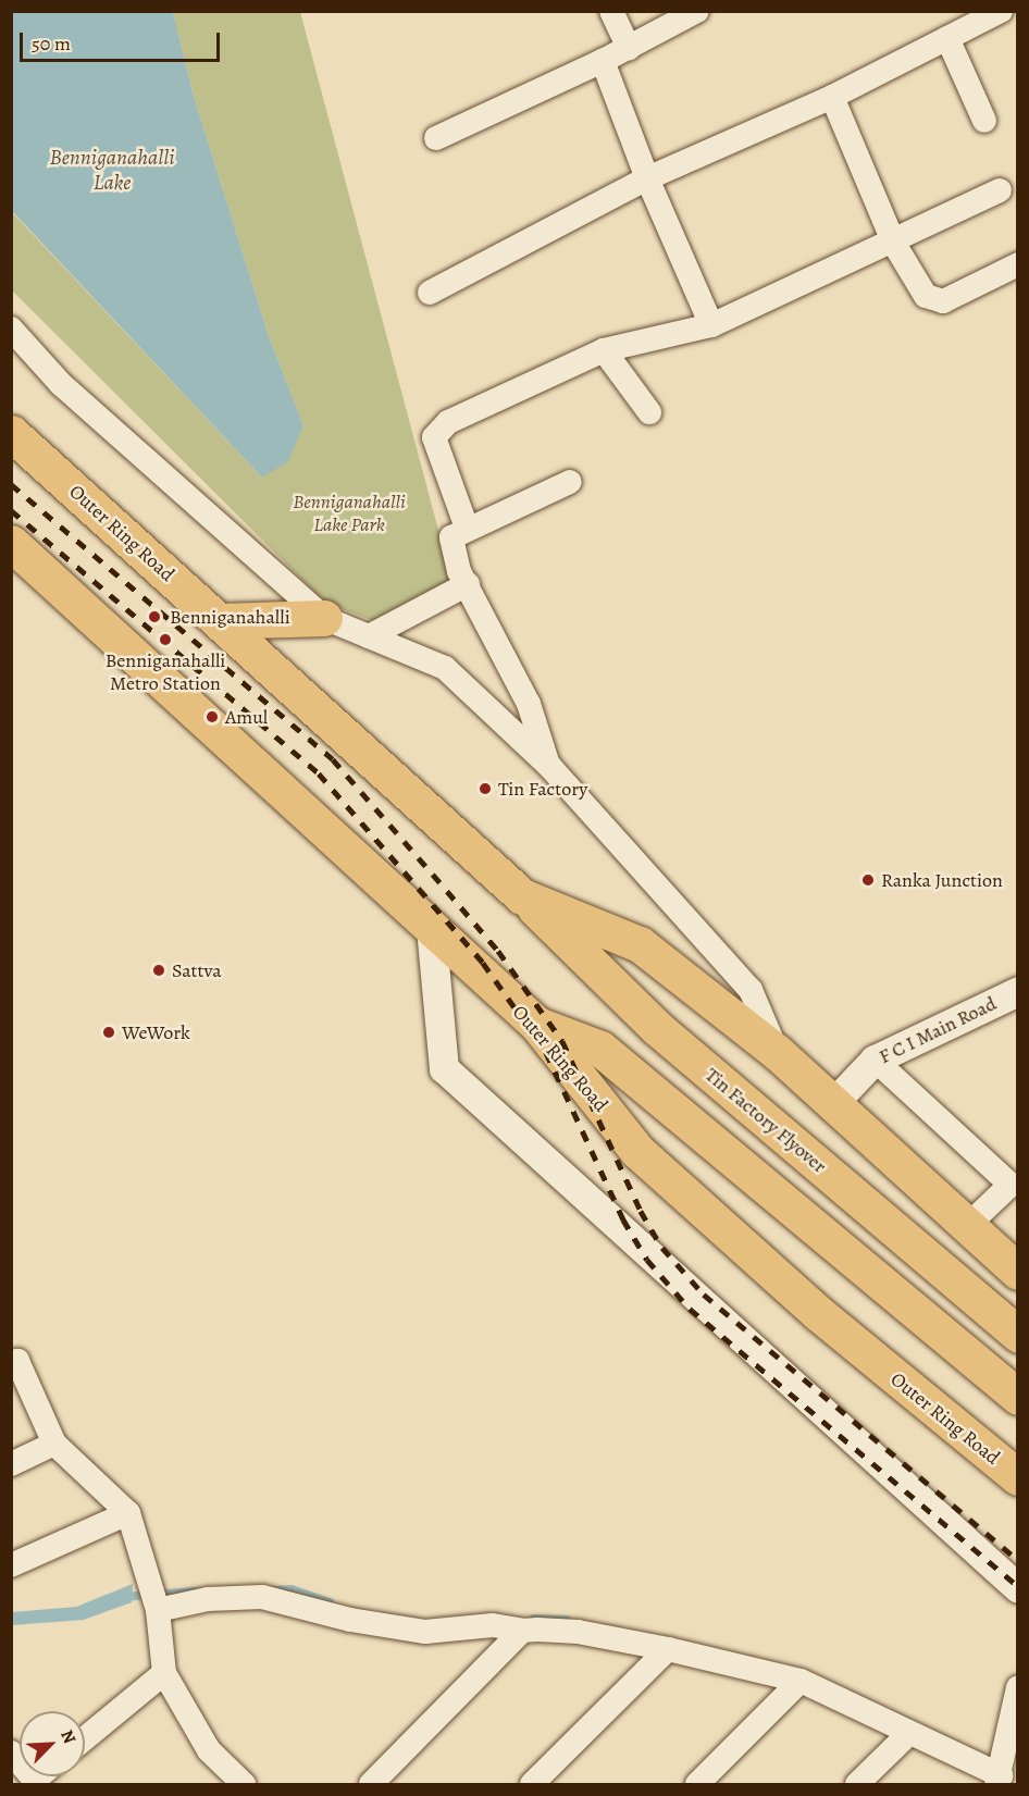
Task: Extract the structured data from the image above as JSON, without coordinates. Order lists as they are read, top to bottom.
{
  "streets": {
    "highway": ["Outer Ring Road", "Tin Factory Flyover"],
    "street": ["F C I Main Road"]
  },
  "crossings": [
    ["Outer Ring Road", "F C I Main Road"],
    ["Outer Ring Road", "Tin Factory Flyover"]
  ],
  "water": ["Benniganahalli Lake"],
  "parks": ["Benniganahalli Lake Park"],
  "places": [
    "Benniganahalli",
    "Benniganahalli Metro Station",
    "Amul",
    "Tin Factory",
    "Ranka Junction",
    "Sattva",
    "WeWork"
  ],
  "scale_bar": "50 m",
  "north": "top right"
}
